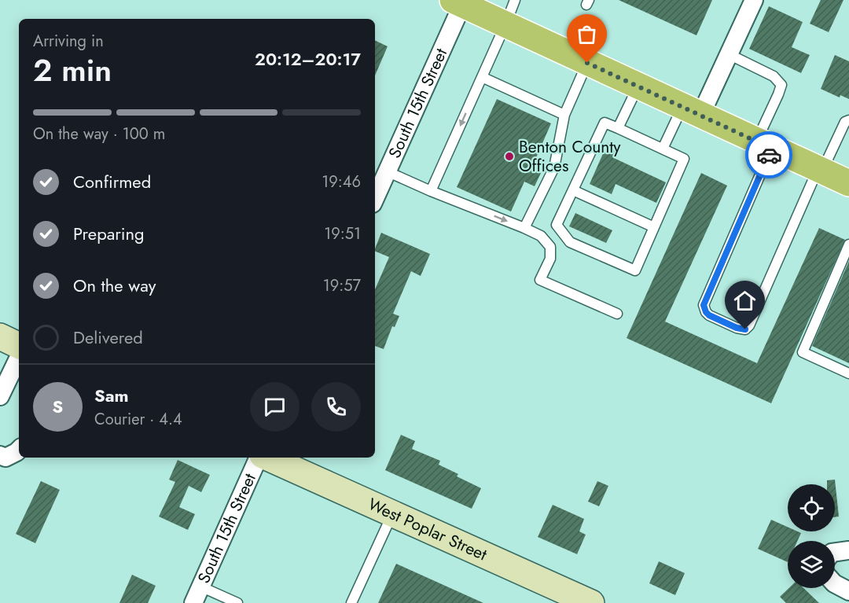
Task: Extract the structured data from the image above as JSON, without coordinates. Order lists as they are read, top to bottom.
{
  "streets": {
    "street": ["South 15th Street", "West Poplar Street"]
  },
  "places": ["Benton County Offices"],
  "page": {
    "heading": ["2 min", "Arriving in", "20:12–20:17"],
    "panel": ["Sam", "Courier · 4.4"],
    "bar": "On the way · 100 m",
    "list": [
      ["Confirmed", "19:46"],
      ["Preparing", "19:51"],
      ["On the way", "19:57"],
      "Delivered"
    ],
    "round": "S"
  }
}
